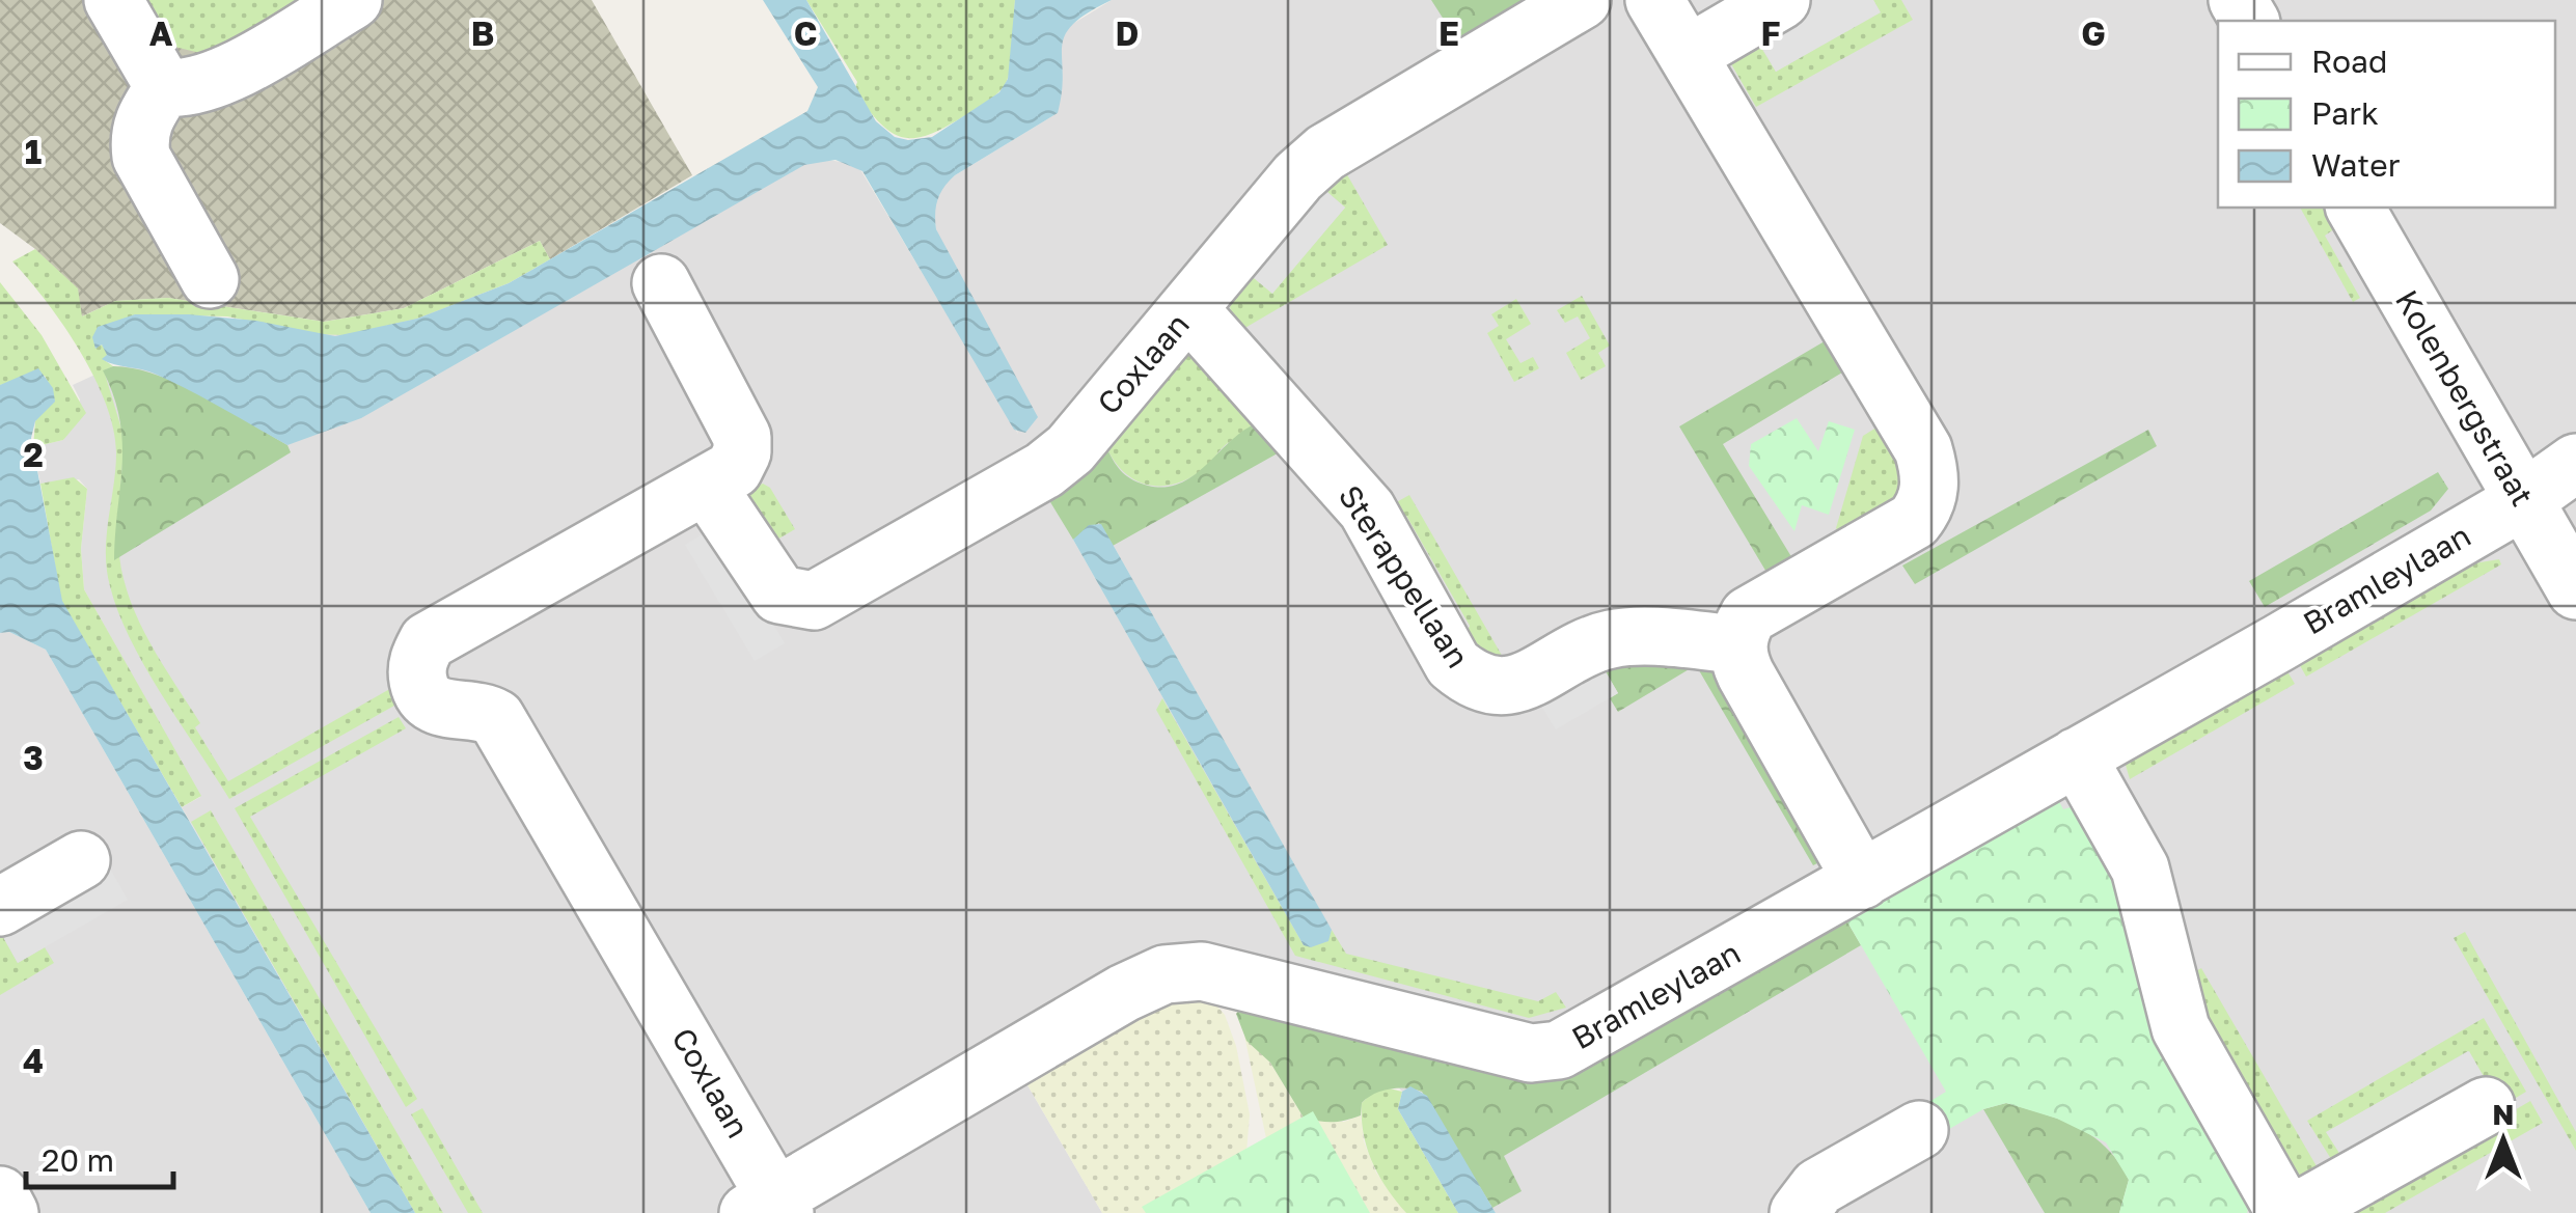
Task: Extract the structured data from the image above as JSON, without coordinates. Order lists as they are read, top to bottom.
{
  "streets": {
    "street": [
      "Coxlaan",
      "Kolenbergstraat",
      "Sterappellaan",
      "Bramleylaan"
    ]
  },
  "crossings": [
    ["Coxlaan", "Sterappellaan"],
    ["Coxlaan", "Bramleylaan"],
    ["Kolenbergstraat", "Bramleylaan"]
  ],
  "legend": ["Road", "Park", "Water"],
  "scale_bar": "20 m",
  "north": "top",
  "grid": {
    "columns": [
      "A",
      "B",
      "C",
      "D",
      "E",
      "F",
      "G"
    ],
    "rows": [
      "1",
      "2",
      "3",
      "4"
    ]
  }
}
